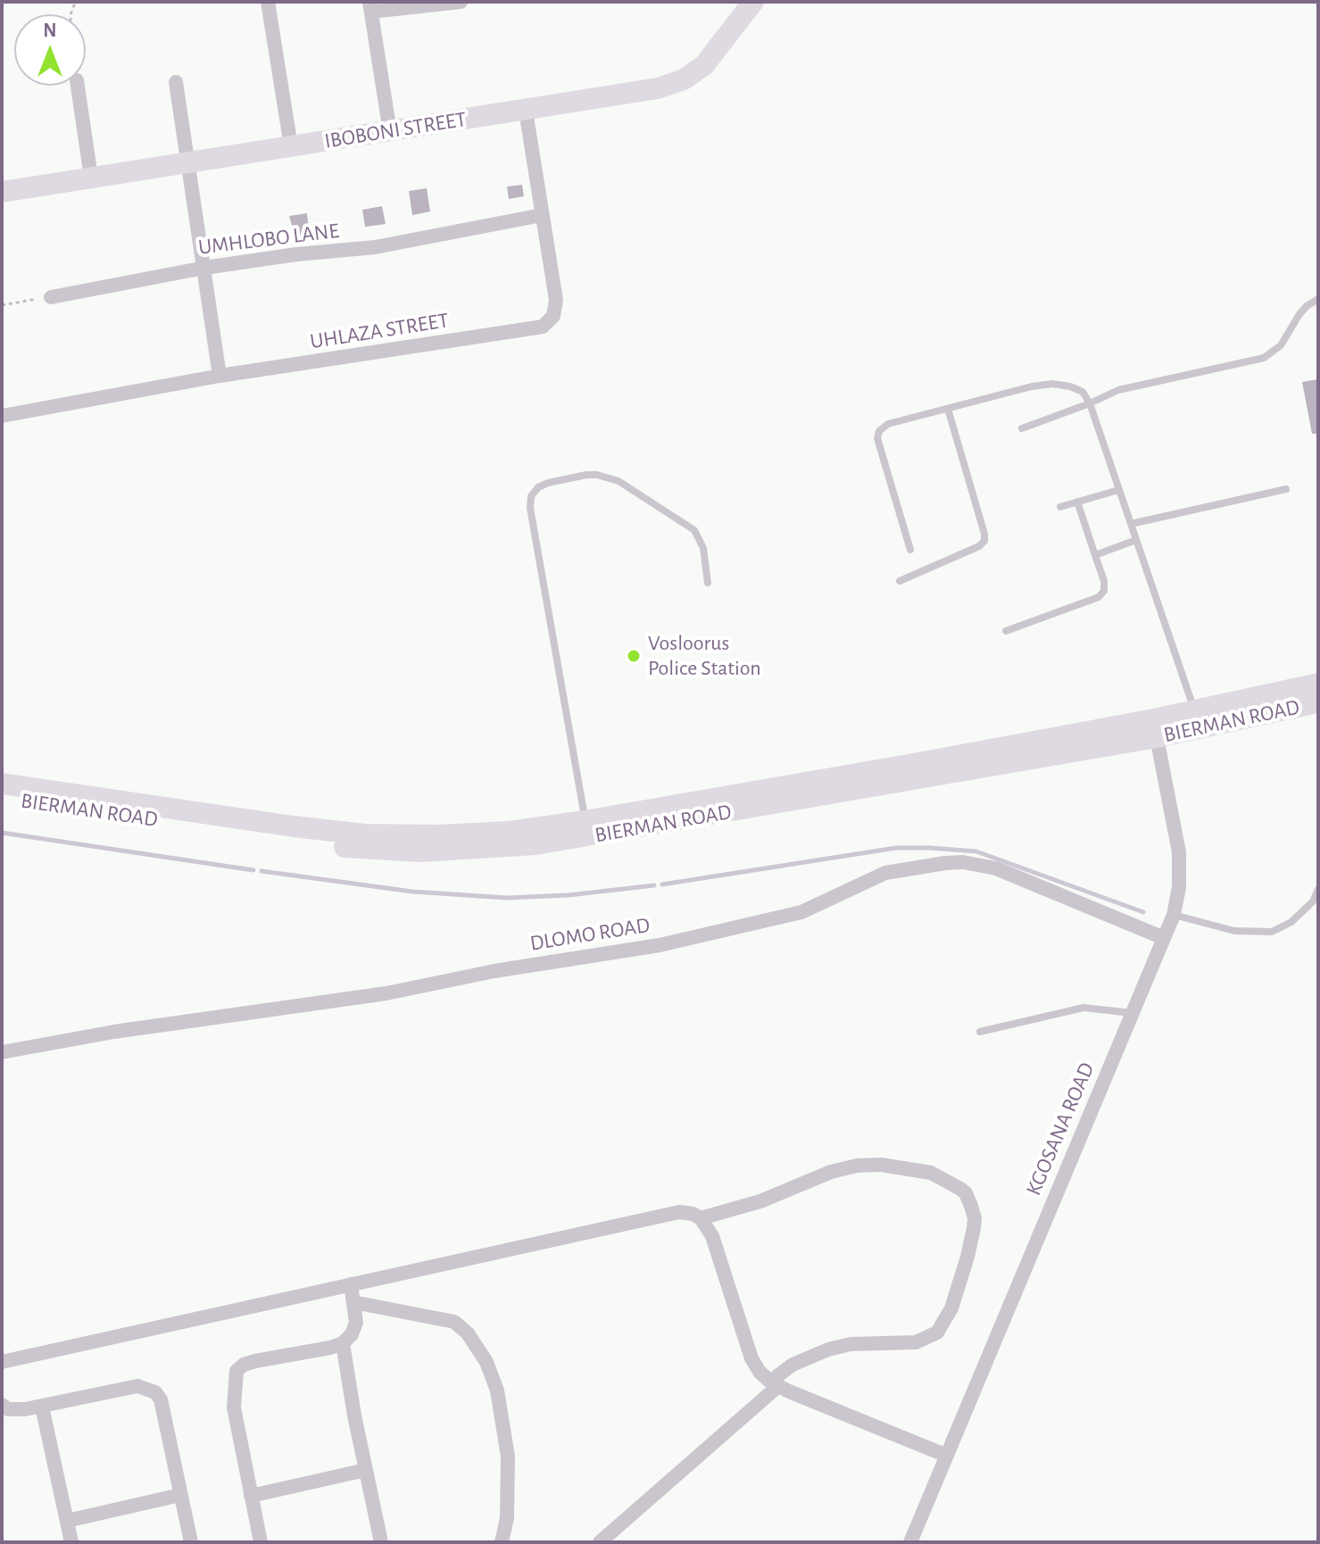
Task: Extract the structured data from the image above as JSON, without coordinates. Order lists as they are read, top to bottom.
{
  "streets": {
    "main road": ["IBOBONI STREET", "BIERMAN ROAD"],
    "street": [
      "UMHLOBO LANE",
      "UHLAZA STREET",
      "DLOMO ROAD",
      "KGOSANA ROAD"
    ]
  },
  "crossings": [
    ["IBOBONI STREET", "UHLAZA STREET"],
    ["UMHLOBO LANE", "UHLAZA STREET"],
    ["BIERMAN ROAD", "KGOSANA ROAD"],
    ["DLOMO ROAD", "KGOSANA ROAD"]
  ],
  "places": ["Vosloorus Police Station"],
  "north": "top"
}
